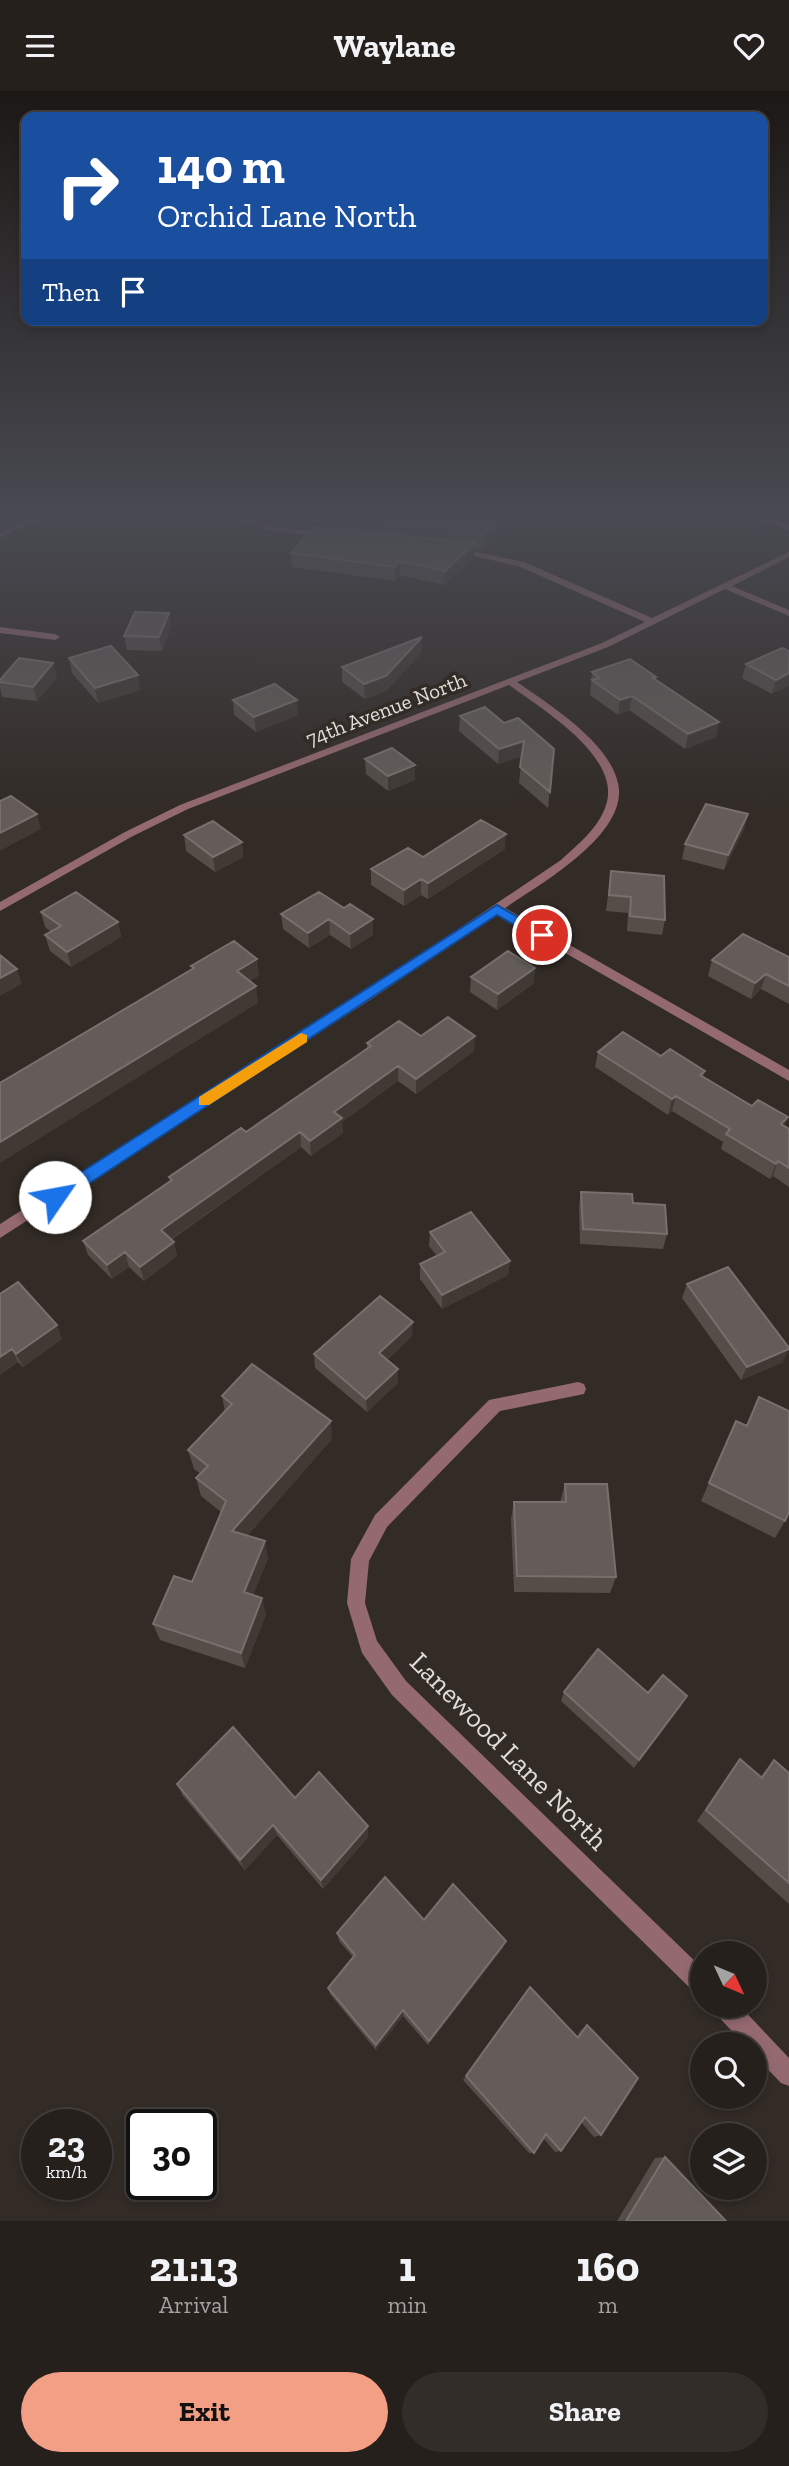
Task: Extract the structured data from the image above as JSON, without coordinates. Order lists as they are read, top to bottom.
{
  "streets": {
    "street": ["74th Avenue North", "Lanewood Lane North"]
  },
  "north": "bottom right",
  "page": {
    "header": "Waylane",
    "turn": ["140 m", "Orchid Lane North"],
    "then": "Then",
    "speed": "23 km/h",
    "limit": "30",
    "eta": [
      "21:13",
      "Arrival",
      "1",
      "min",
      "160",
      "m"
    ],
    "buttons": ["Exit", "Share"]
  }
}
